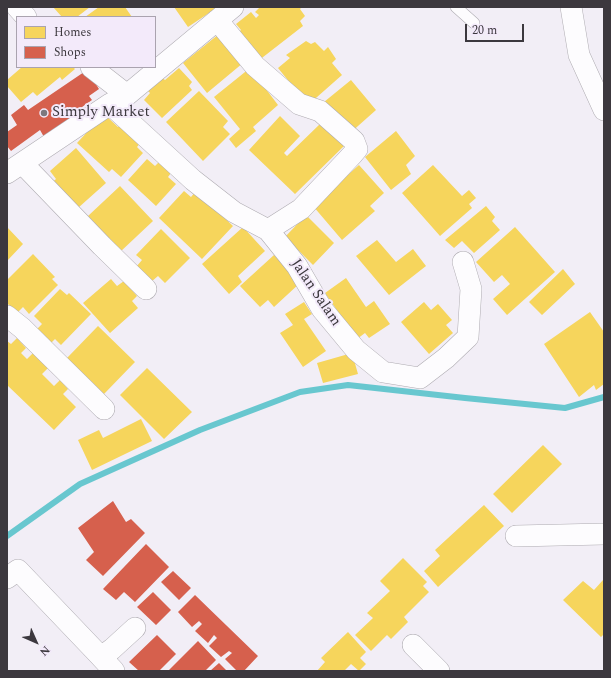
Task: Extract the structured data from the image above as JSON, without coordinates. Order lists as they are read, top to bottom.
{
  "streets": {
    "street": ["Jalan Salam"]
  },
  "places": ["Simply Market"],
  "legend": ["Homes", "Shops"],
  "scale_bar": "20 m",
  "north": "bottom right"
}
